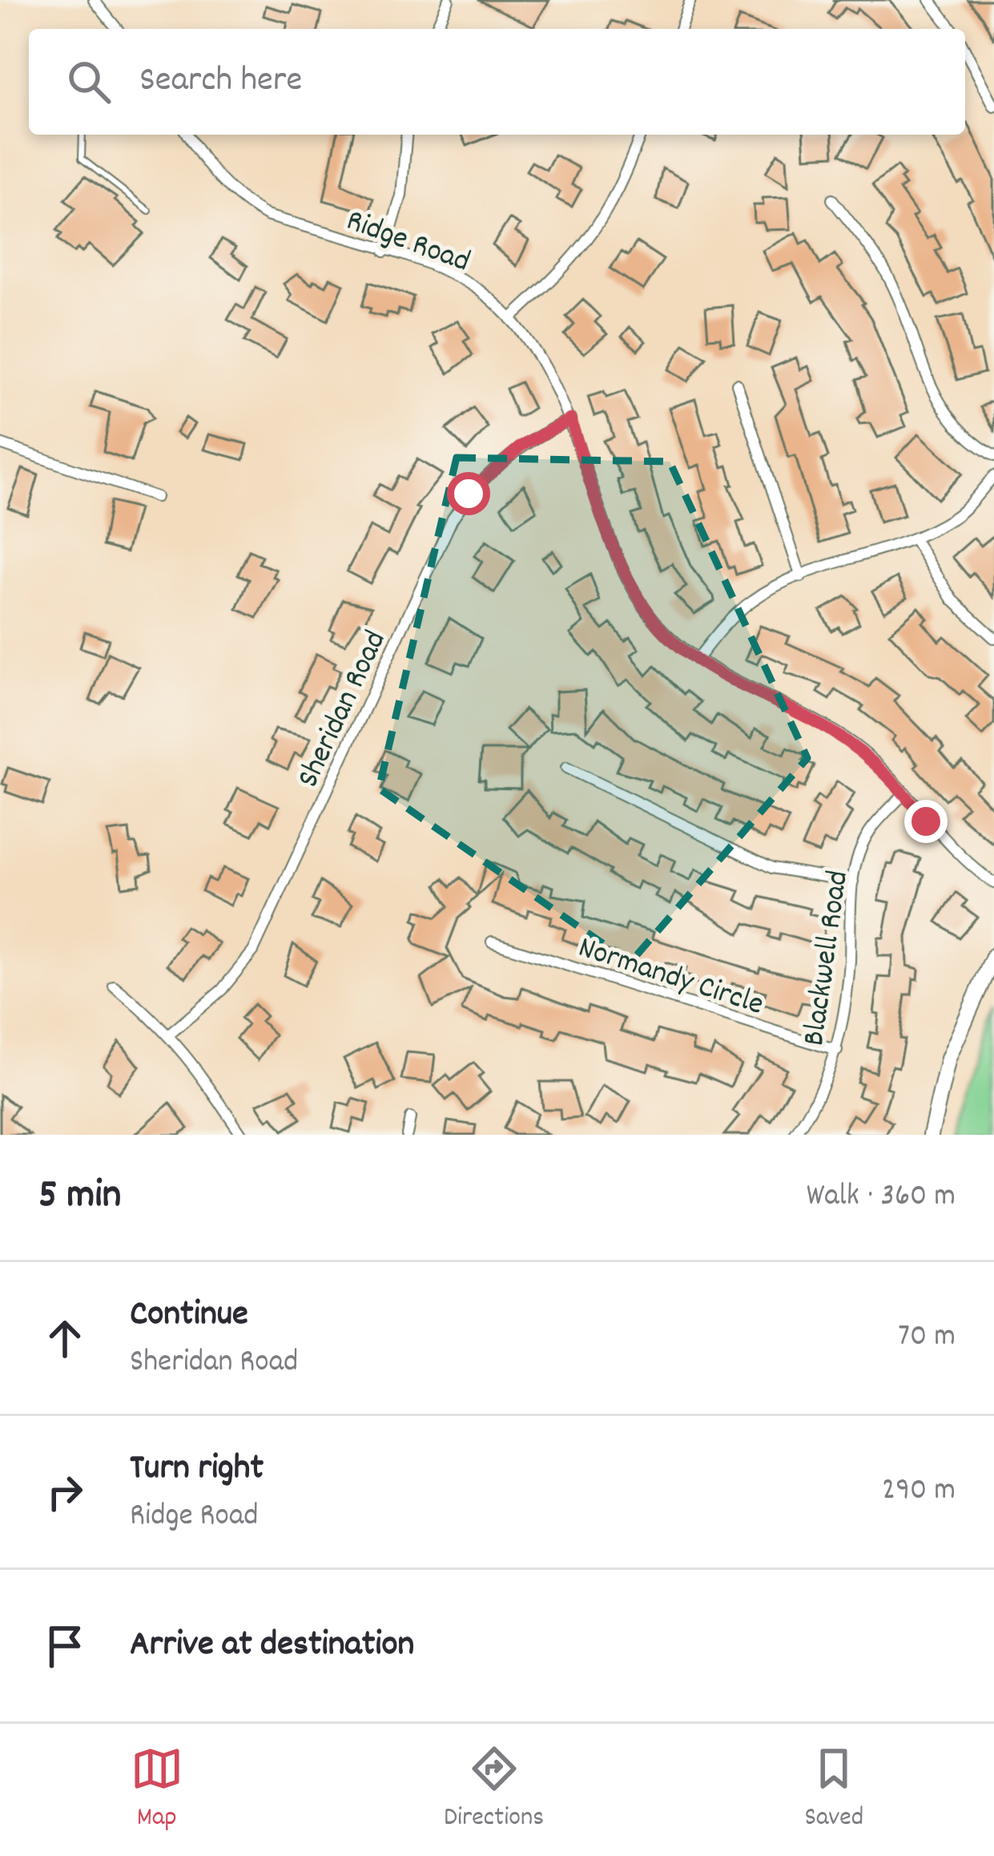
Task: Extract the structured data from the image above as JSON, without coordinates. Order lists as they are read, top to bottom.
{
  "streets": {
    "street": [
      "Ridge Road",
      "Sheridan Road",
      "Blackwell Road",
      "Normandy Circle"
    ]
  },
  "crossings": [
    ["Ridge Road", "Sheridan Road"],
    ["Ridge Road", "Blackwell Road"],
    ["Blackwell Road", "Normandy Circle"]
  ],
  "page": {
    "search": "Search here",
    "heading": ["5 min", "Walk · 360 m"],
    "list": [
      ["Continue", "Sheridan Road", "70 m"],
      ["Turn right", "Ridge Road", "290 m"],
      "Arrive at destination"
    ],
    "nav": ["Map", "Directions", "Saved"]
  }
}
